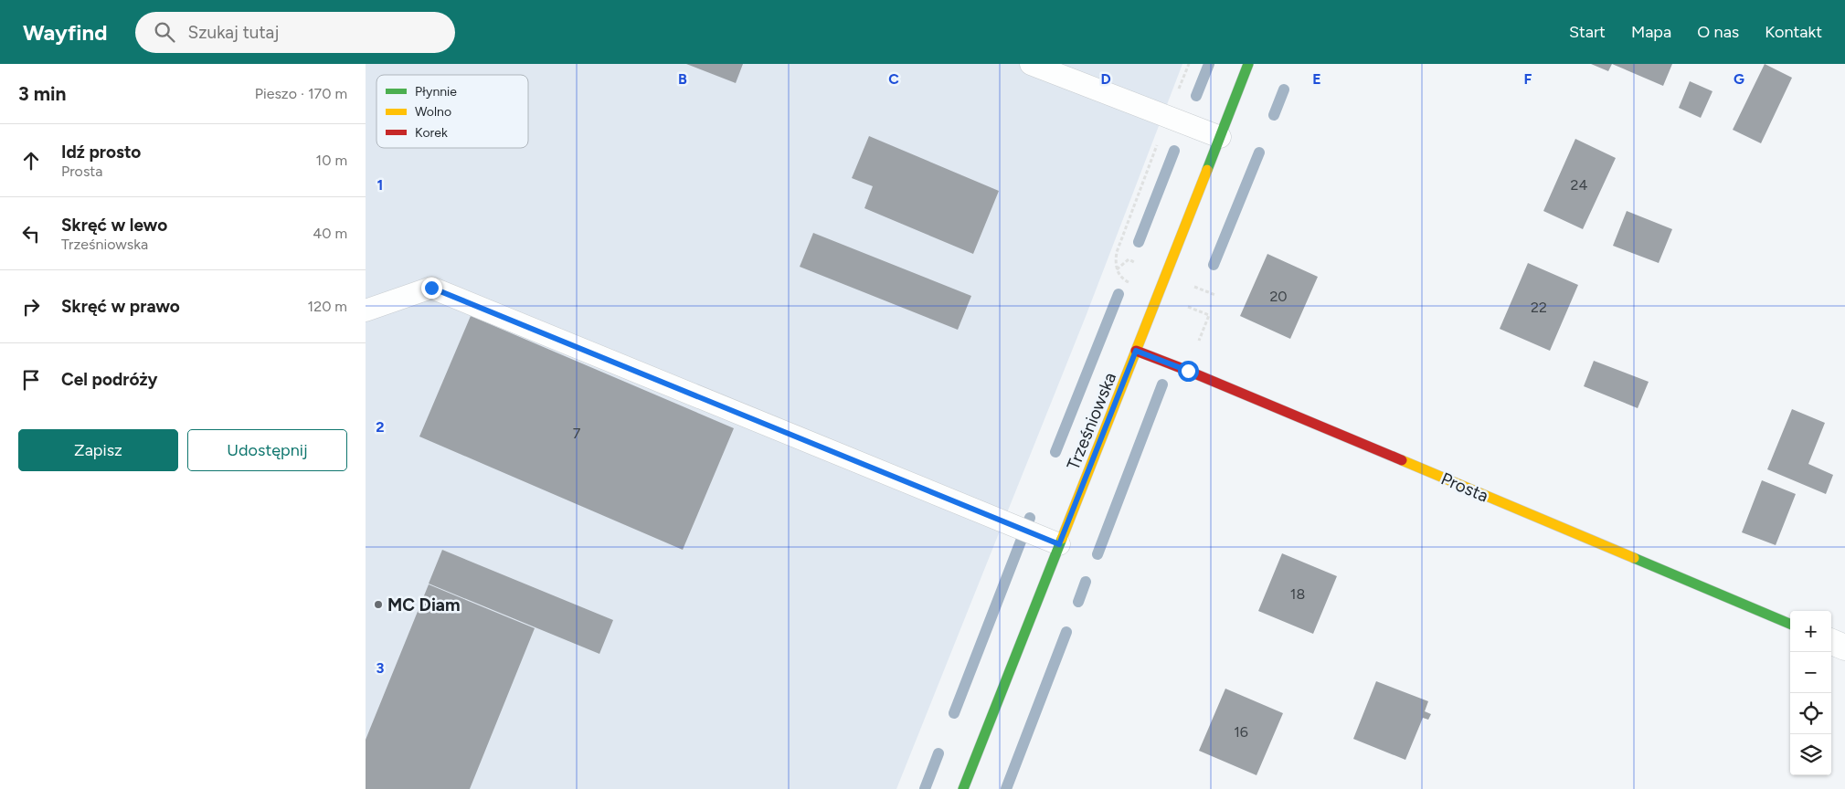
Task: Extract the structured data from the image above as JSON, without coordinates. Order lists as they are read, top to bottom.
{
  "streets": {
    "main road": ["Trześniowska", "Prosta"]
  },
  "crossings": [
    ["Trześniowska", "Prosta"]
  ],
  "places": ["MC Diam"],
  "house_numbers": [
    "24",
    "20",
    "22",
    "7",
    "18",
    "16"
  ],
  "legend": ["Płynnie", "Wolno", "Korek"],
  "page": {
    "header": "Wayfind",
    "search": "Szukaj tutaj",
    "nav": [
      "Start",
      "Mapa",
      "O nas",
      "Kontakt"
    ],
    "heading": ["3 min", "Pieszo · 170 m"],
    "list": [
      ["Idź prosto", "Prosta", "10 m"],
      ["Skręć w lewo", "Trześniowska", "40 m"],
      ["Skręć w prawo", "120 m"],
      "Cel podróży"
    ],
    "buttons": ["Zapisz", "Udostępnij"],
    "map_buttons": ["+", "−"]
  },
  "grid": {
    "columns": [
      "B",
      "C",
      "D",
      "E",
      "F",
      "G"
    ],
    "rows": ["1", "2", "3"]
  }
}
